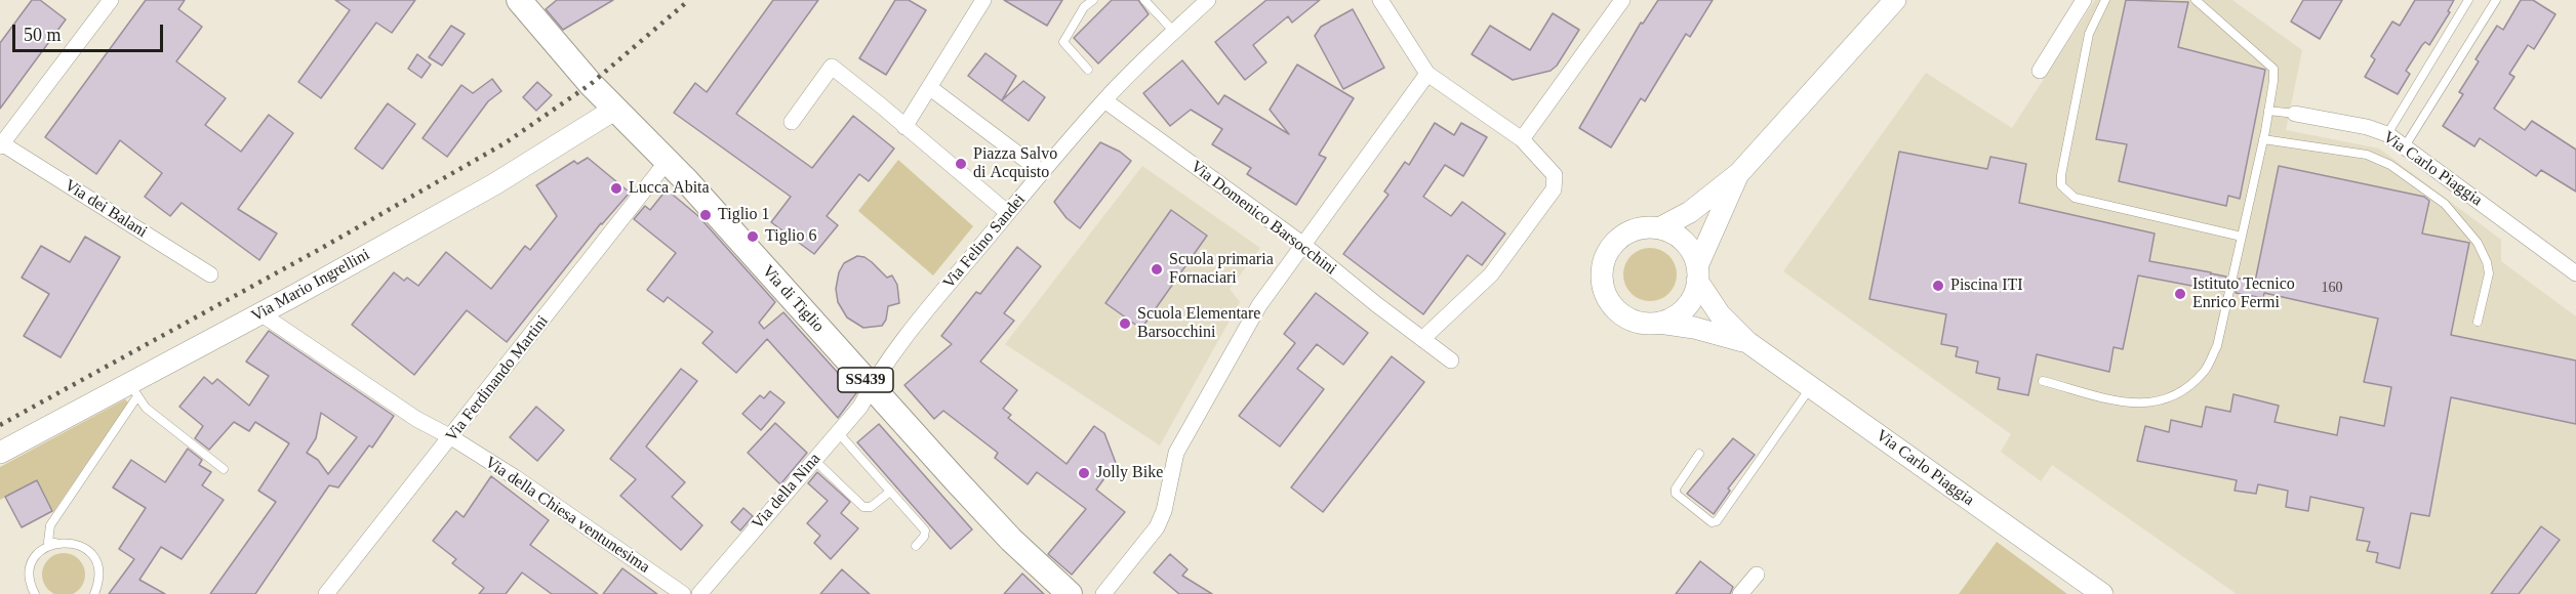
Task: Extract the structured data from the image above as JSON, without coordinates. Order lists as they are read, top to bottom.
{
  "streets": {
    "main road": ["Via di Tiglio", "SS439"],
    "street": [
      "Via Carlo Piaggia",
      "Via dei Balani",
      "Via Domenico Barsocchini",
      "Via Felino Sandei",
      "Via Mario Ingrellini",
      "Via Ferdinando Martini",
      "Via della Nina",
      "Via della Chiesa ventunesima"
    ]
  },
  "crossings": [
    ["Via Domenico Barsocchini", "Via Felino Sandei"],
    ["Via Felino Sandei", "Via di Tiglio"],
    ["Via Felino Sandei", "Via della Nina"],
    ["Via Mario Ingrellini", "Via di Tiglio"],
    ["Via Mario Ingrellini", "Via della Chiesa ventunesima"],
    ["Via di Tiglio", "Via Ferdinando Martini"],
    ["Via di Tiglio", "Via della Nina"],
    ["Via Ferdinando Martini", "Via della Chiesa ventunesima"]
  ],
  "places": [
    "Piazza Salvo di Acquisto",
    "Lucca Abita",
    "Tiglio 1",
    "Tiglio 6",
    "Scuola primaria Fornaciari",
    "Piscina ITI",
    "Istituto Tecnico Enrico Fermi",
    "Scuola Elementare Barsocchini",
    "Jolly Bike"
  ],
  "house_numbers": ["160"],
  "scale_bar": "50 m"
}
